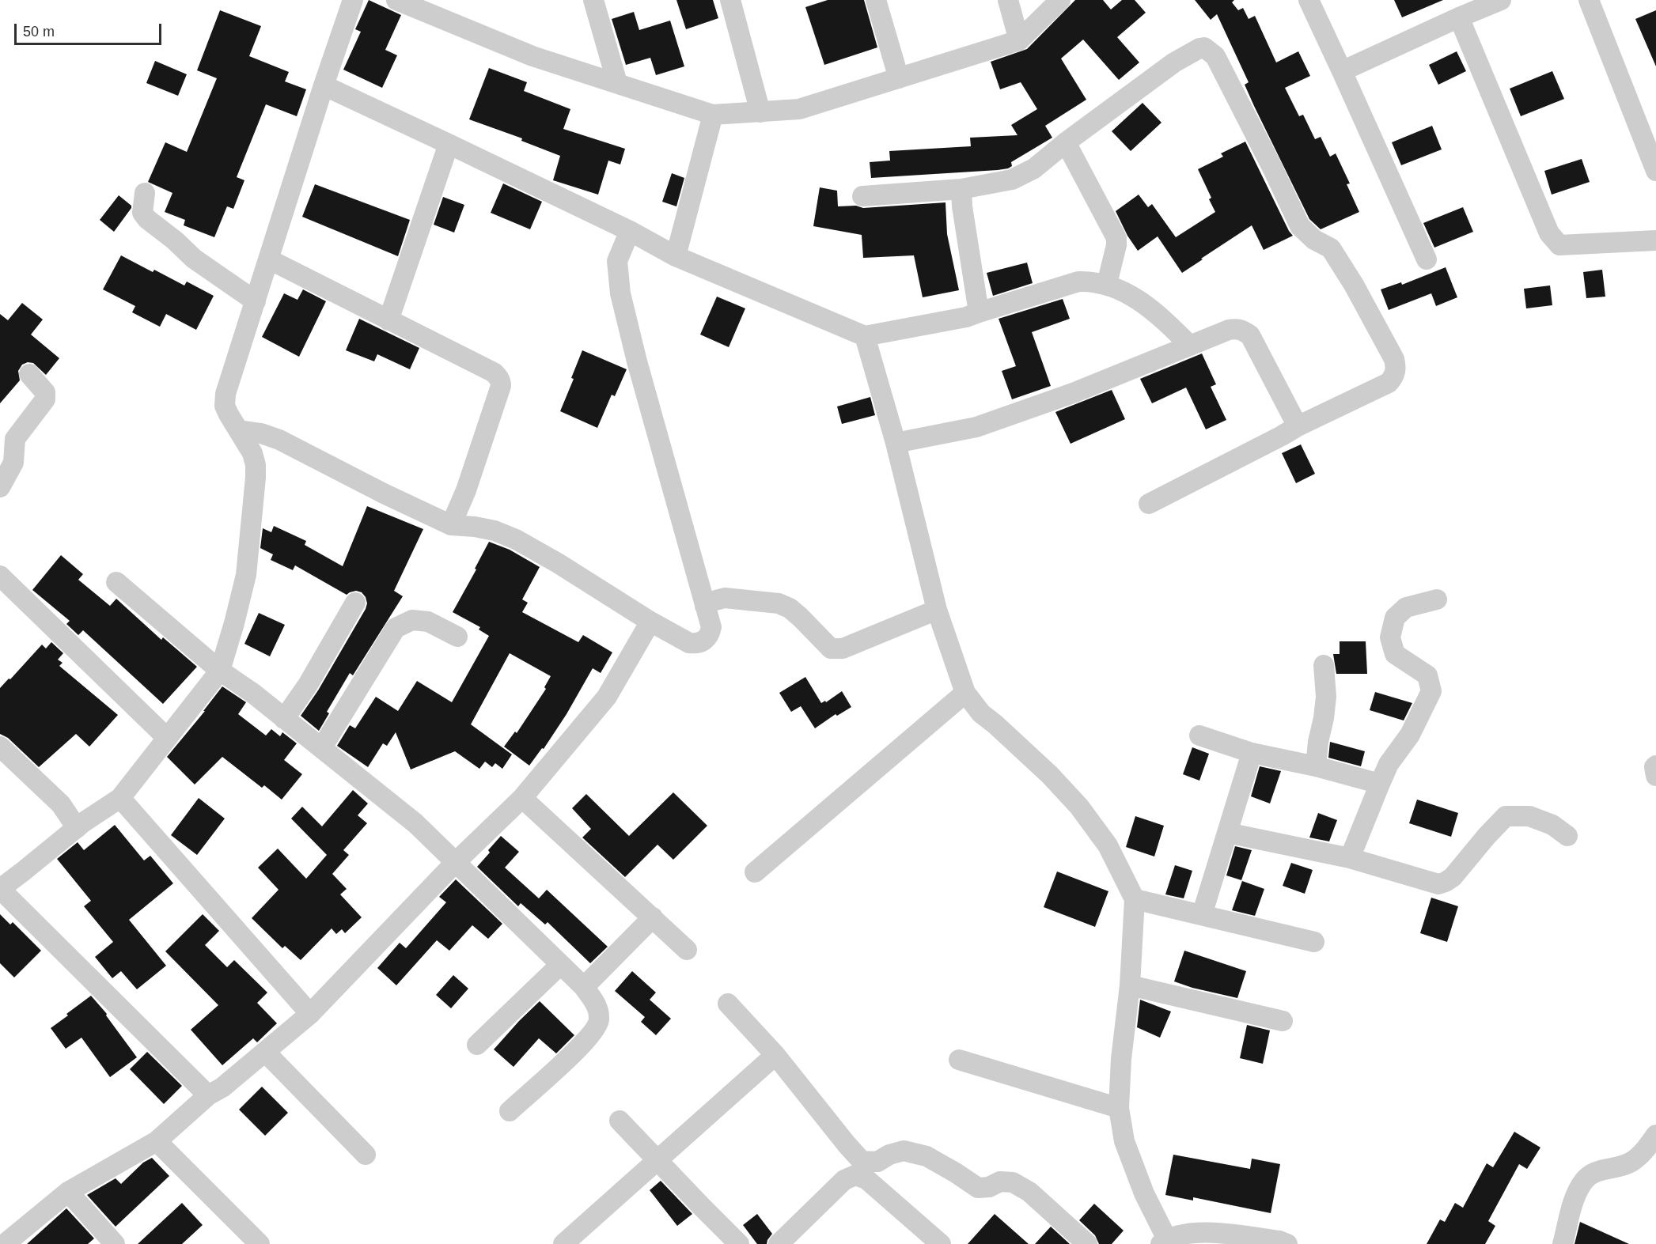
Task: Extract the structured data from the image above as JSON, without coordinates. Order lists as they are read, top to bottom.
{
  "scale_bar": "50 m"
}
